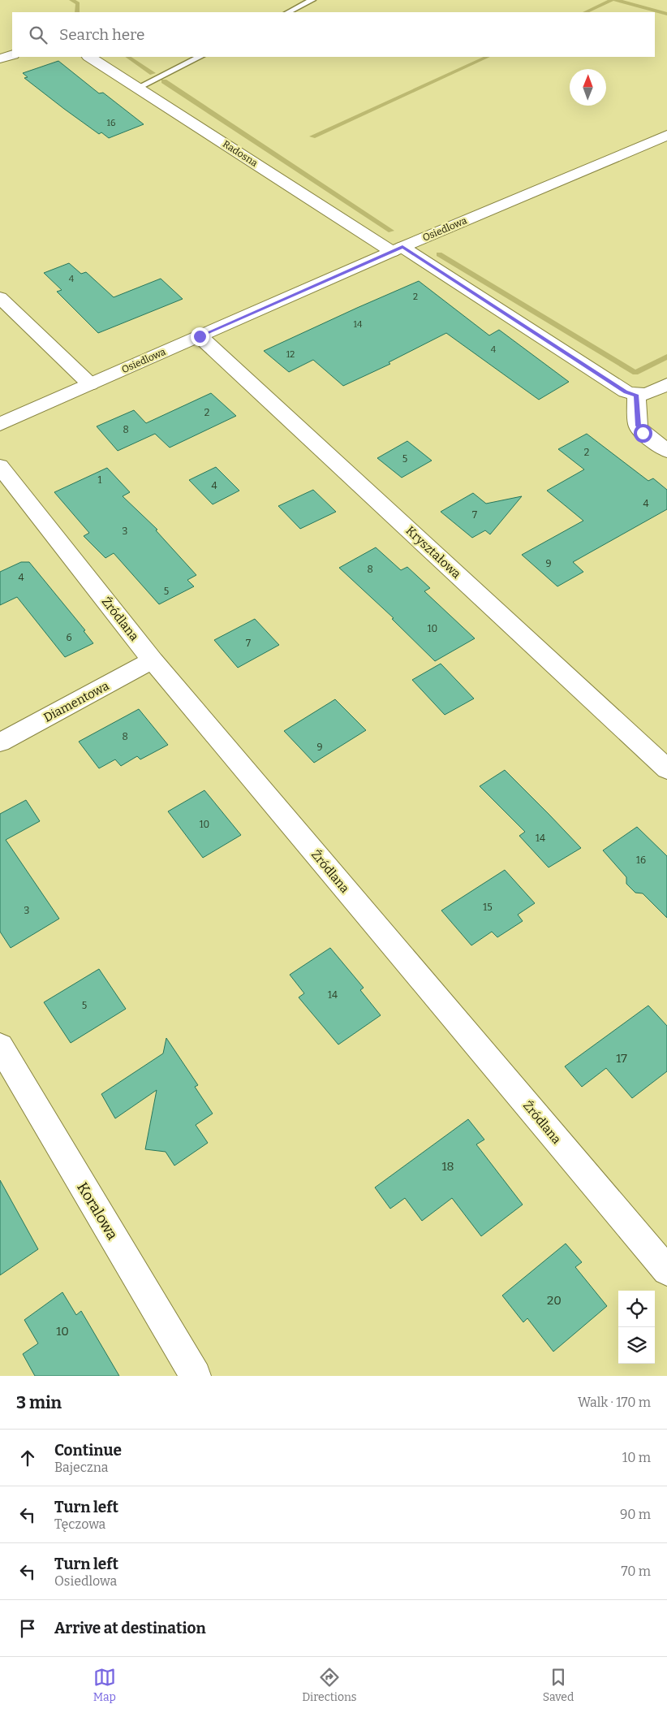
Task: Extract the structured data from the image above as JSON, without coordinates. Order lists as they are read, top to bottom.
{
  "streets": {
    "street": [
      "Radosna",
      "Osiedlowa",
      "Kryształowa",
      "Źródlana",
      "Diamentowa",
      "Koralowa"
    ]
  },
  "crossings": [
    ["Radosna", "Osiedlowa"],
    ["Osiedlowa", "Kryształowa"],
    ["Źródlana", "Diamentowa"]
  ],
  "house_numbers": [
    "16",
    "4",
    "2",
    "14",
    "4",
    "12",
    "2",
    "8",
    "2",
    "5",
    "1",
    "4",
    "4",
    "7",
    "3",
    "9",
    "8",
    "4",
    "5",
    "10",
    "6",
    "7",
    "8",
    "9",
    "10",
    "14",
    "16",
    "15",
    "3",
    "14",
    "5",
    "17",
    "18",
    "20",
    "10"
  ],
  "north": "top",
  "page": {
    "search": "Search here",
    "heading": ["3 min", "Walk · 170 m"],
    "list": [
      ["Continue", "Bajeczna", "10 m"],
      ["Turn left", "Tęczowa", "90 m"],
      ["Turn left", "Osiedlowa", "70 m"],
      "Arrive at destination"
    ],
    "nav": ["Map", "Directions", "Saved"]
  }
}
